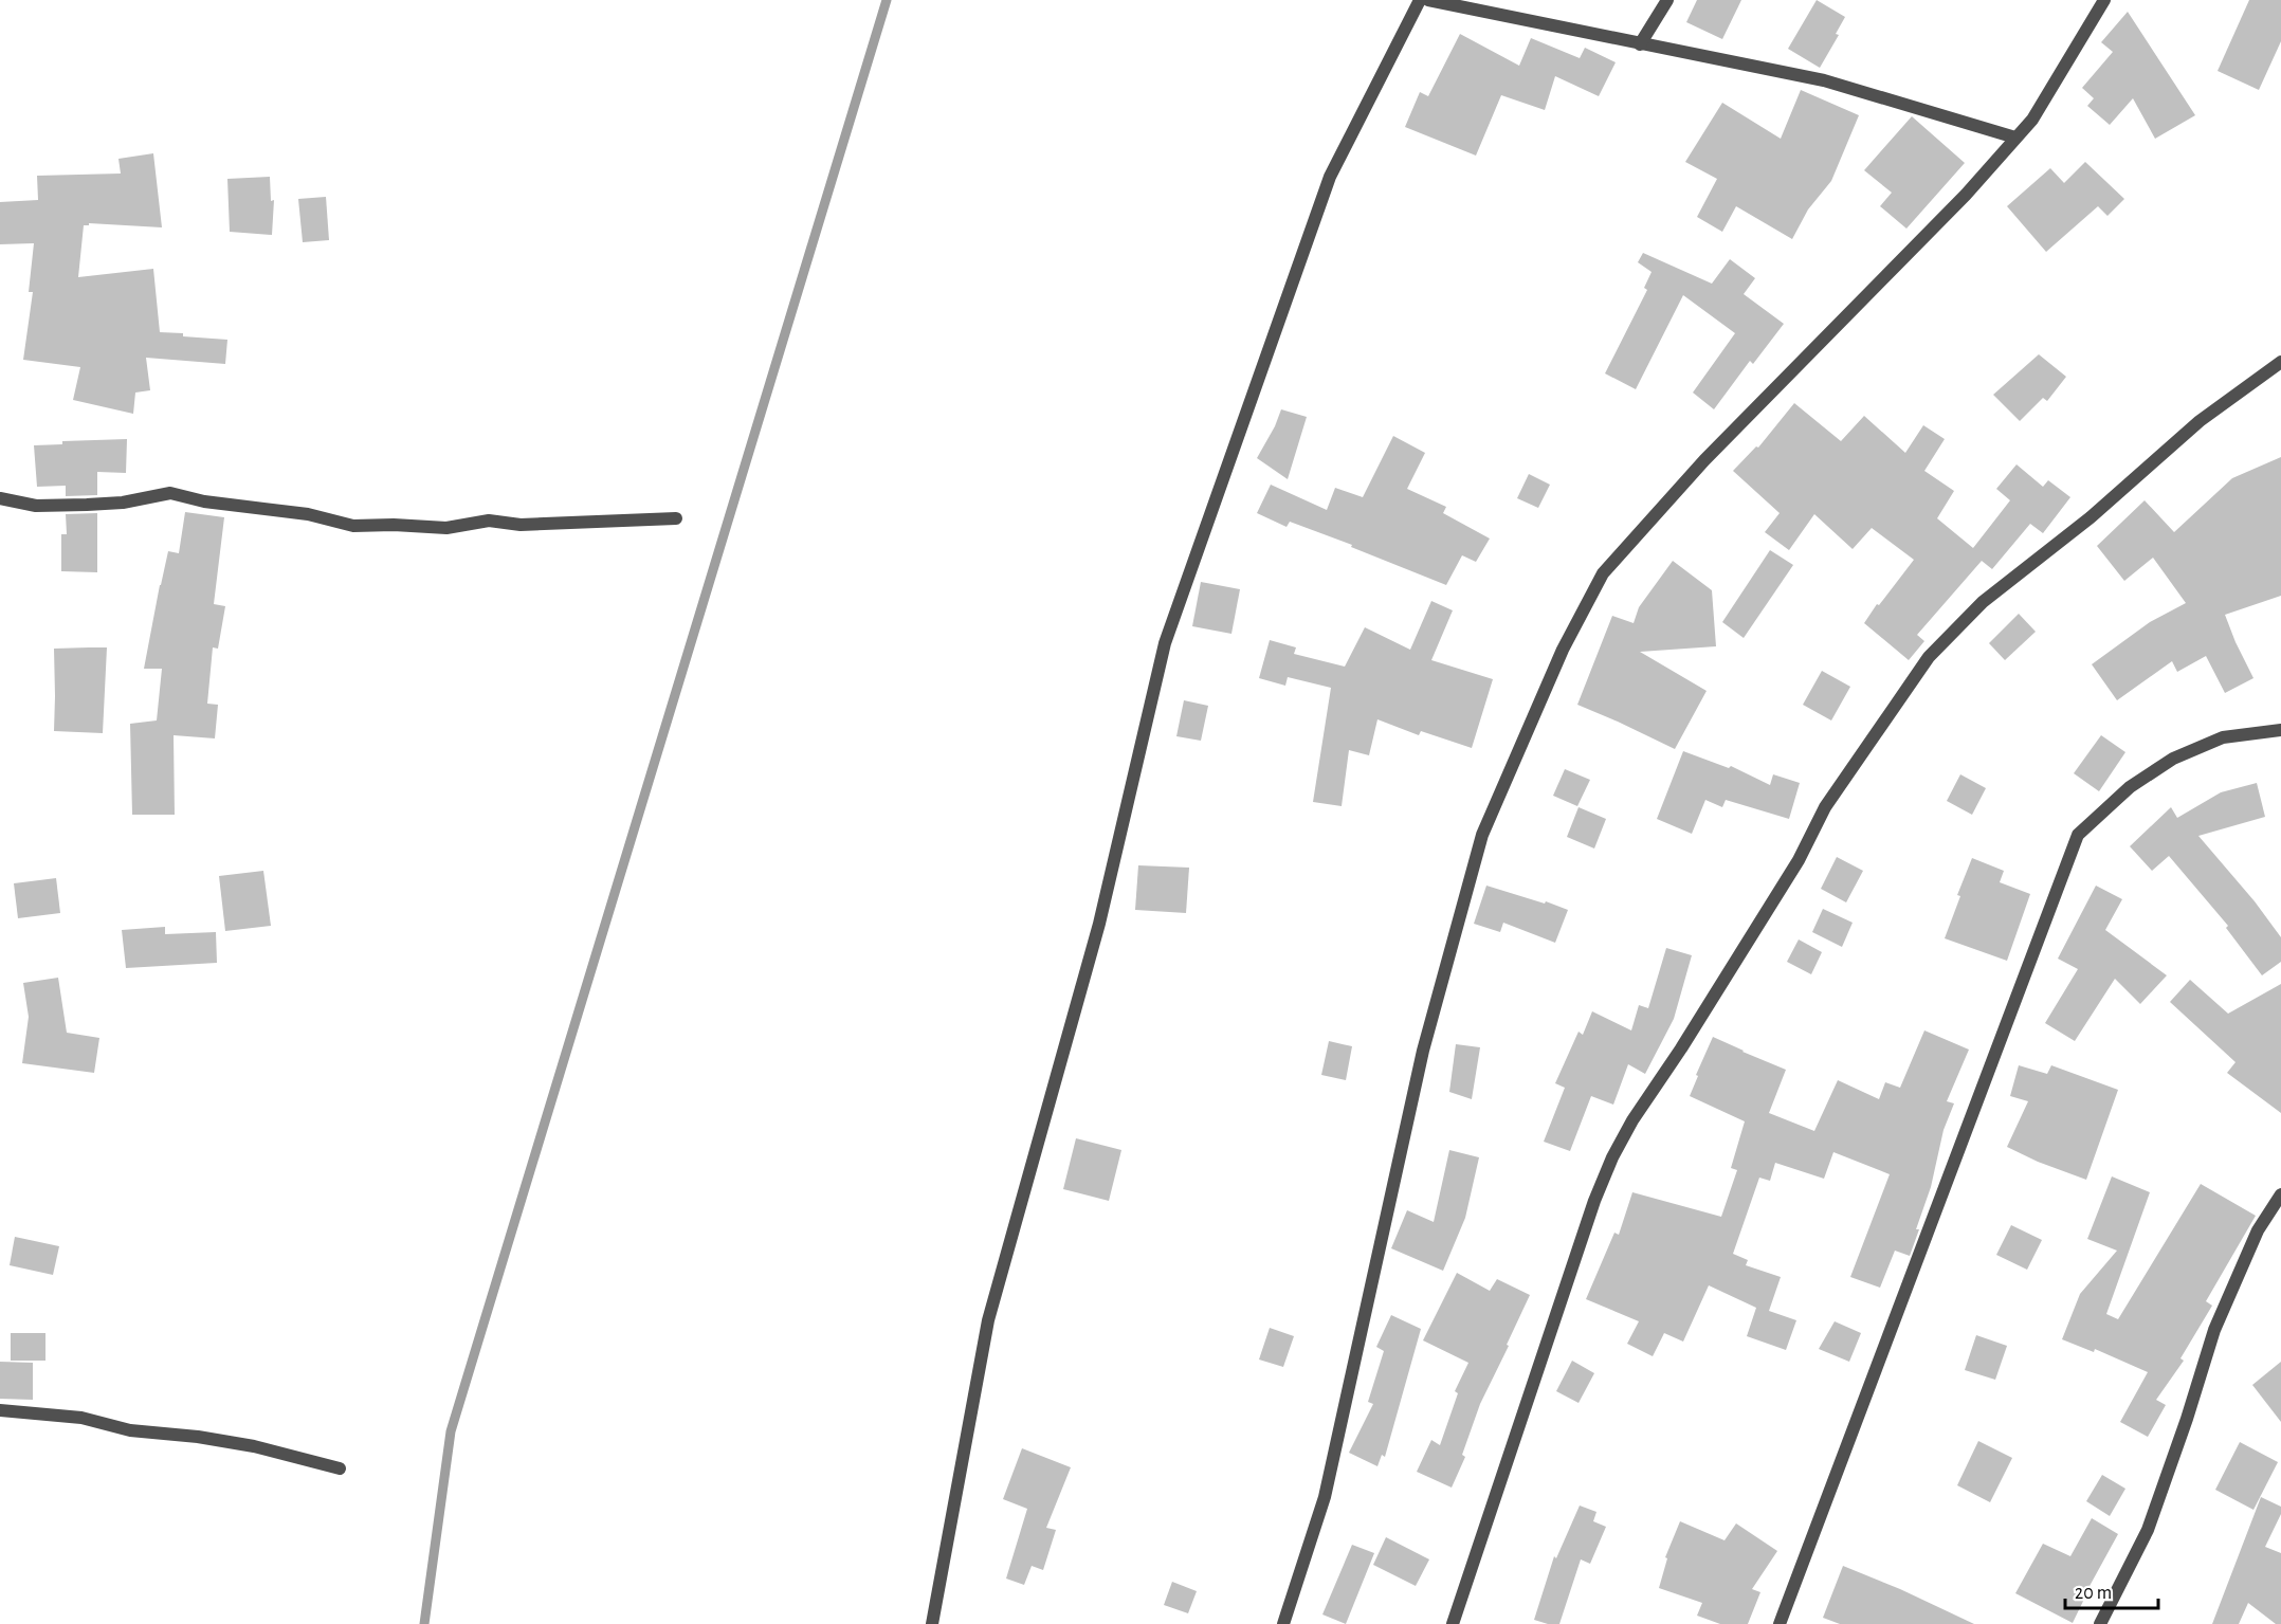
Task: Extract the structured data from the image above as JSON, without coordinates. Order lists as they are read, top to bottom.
{
  "scale_bar": "20 m"
}
